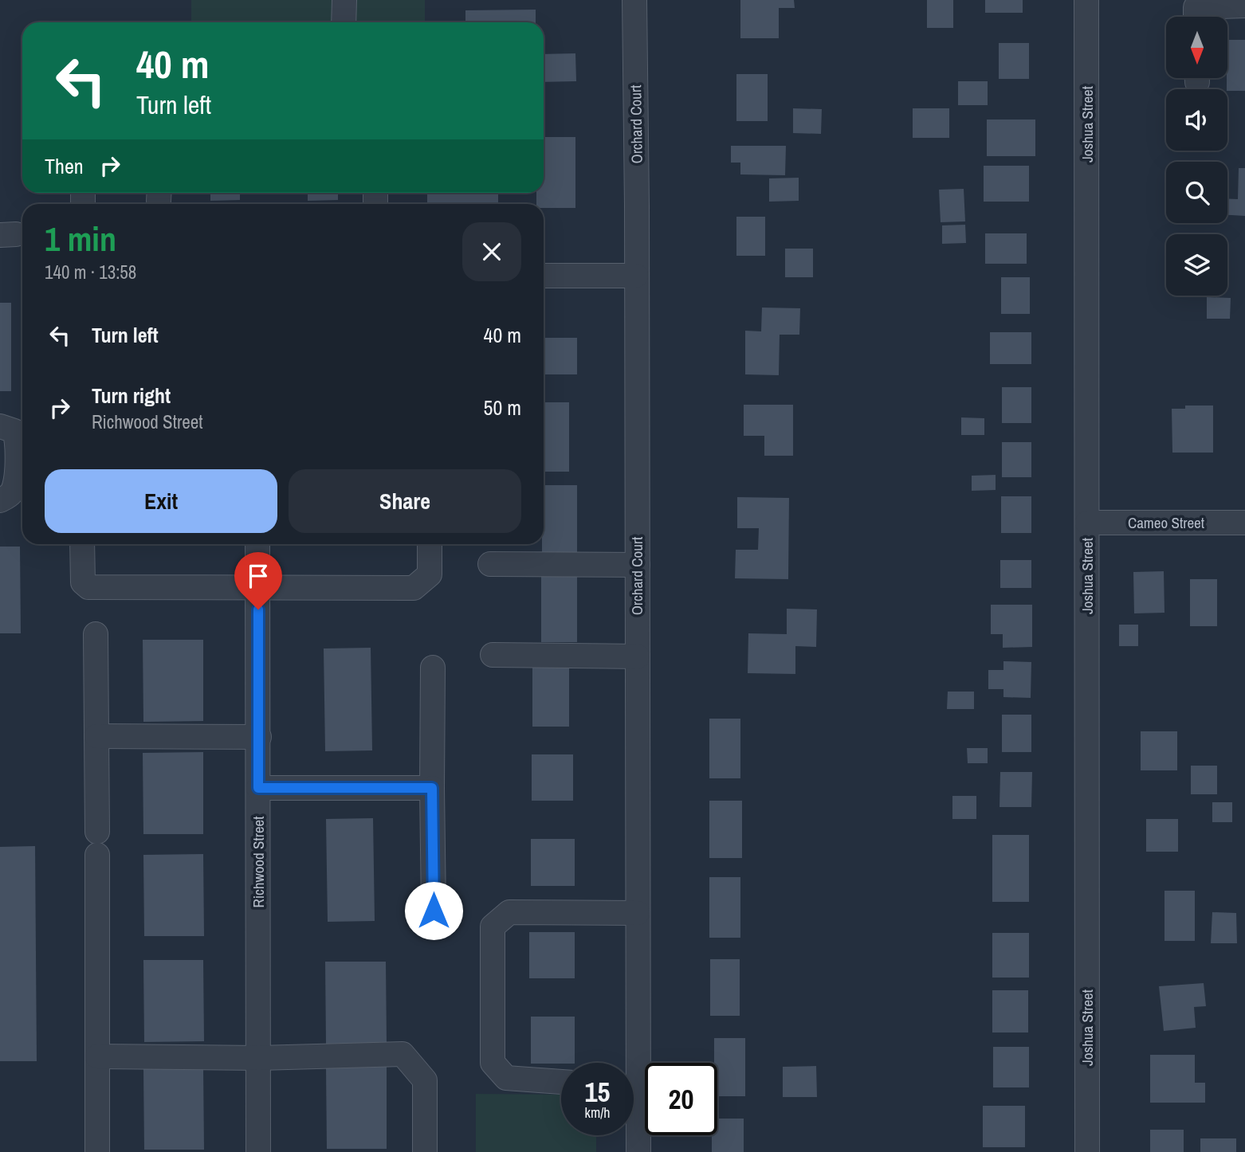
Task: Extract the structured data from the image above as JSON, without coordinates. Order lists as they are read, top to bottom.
{
  "streets": {
    "street": [
      "Orchard Court",
      "Joshua Street",
      "Cameo Street",
      "Richwood Street"
    ]
  },
  "crossings": [
    ["Joshua Street", "Cameo Street"]
  ],
  "north": "bottom",
  "page": {
    "turn": ["40 m", "Turn left"],
    "then": "Then",
    "heading": ["1 min", "140 m · 13:58"],
    "list": [
      {
        "name": "Turn left",
        "value": "40 m"
      },
      {
        "name": "Turn right",
        "note": "Richwood Street",
        "value": "50 m"
      }
    ],
    "buttons": ["Exit", "Share"],
    "speed": "15 km/h",
    "limit": "20"
  }
}
